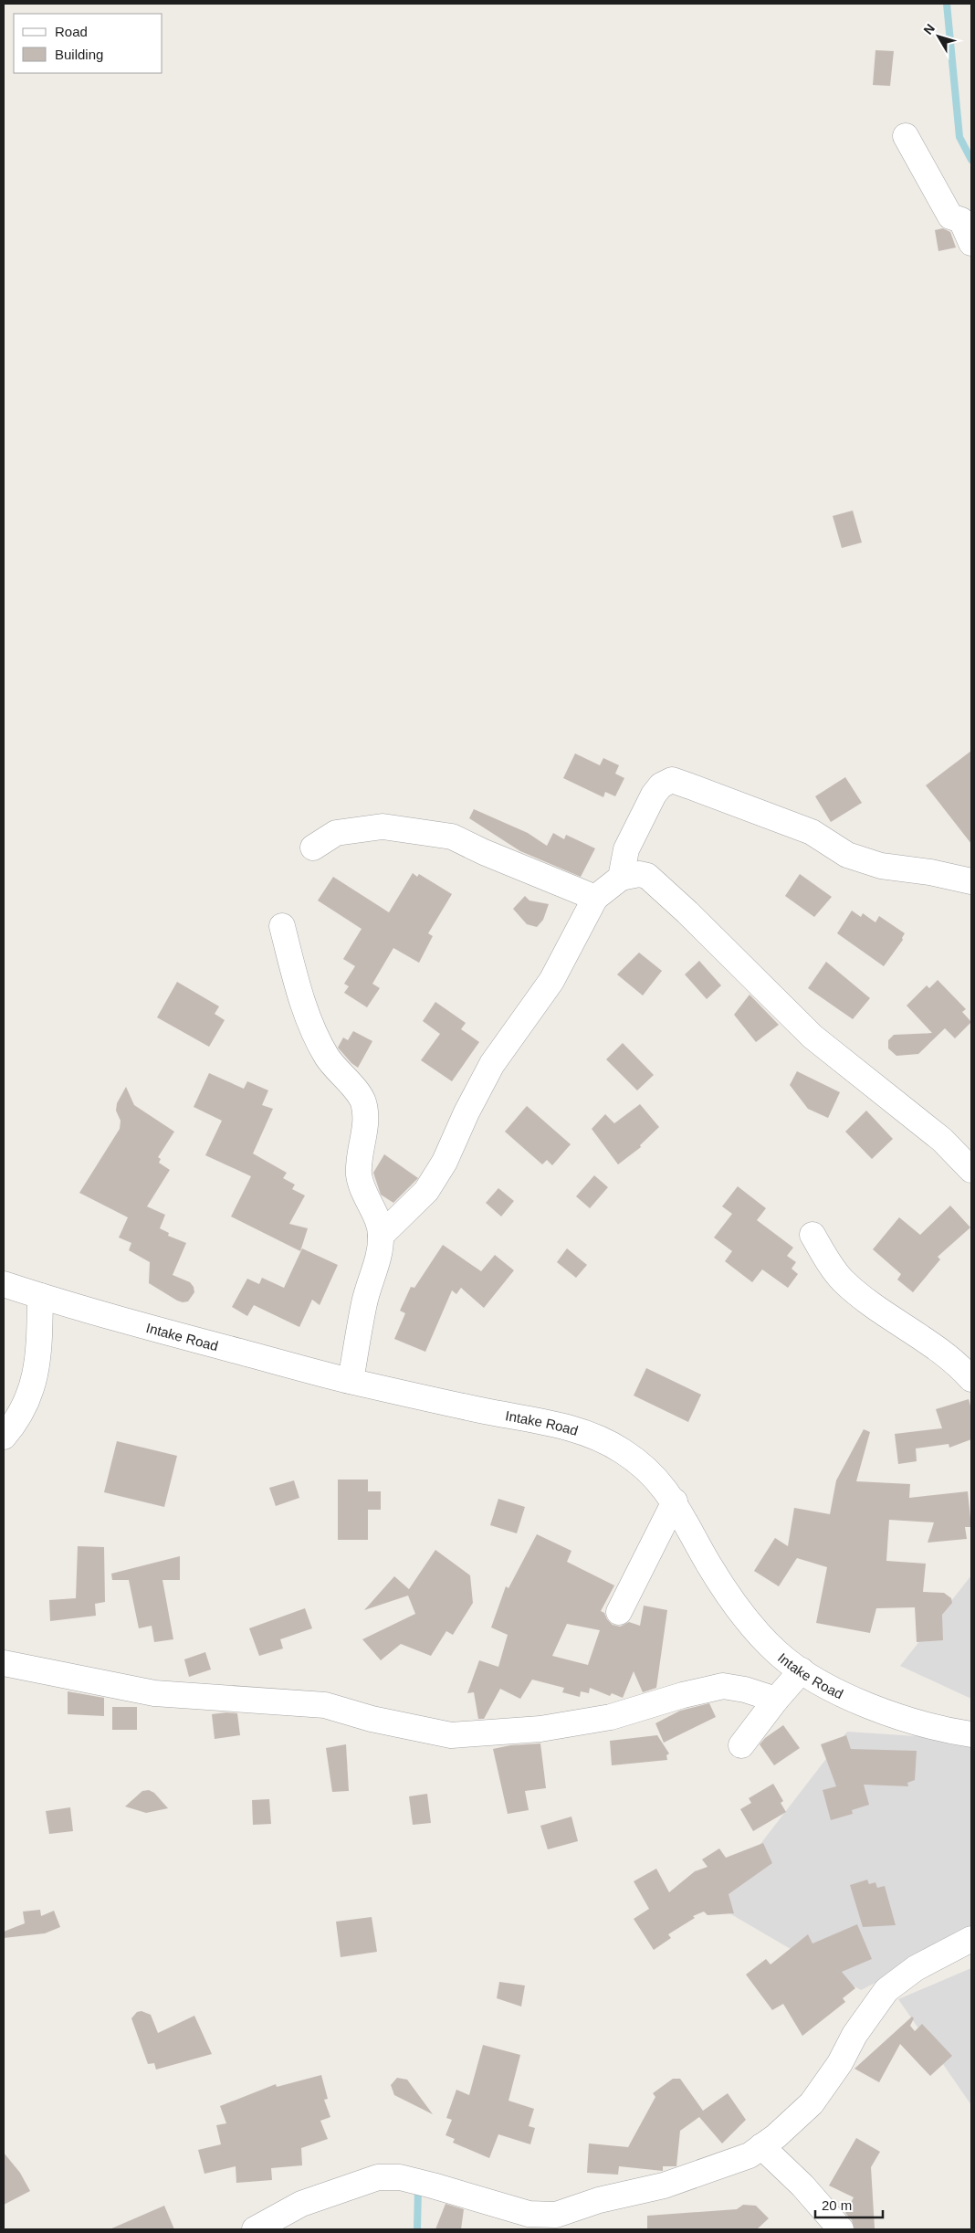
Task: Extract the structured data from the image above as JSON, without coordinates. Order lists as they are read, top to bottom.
{
  "streets": {
    "street": ["Intake Road"]
  },
  "legend": ["Road", "Building"],
  "scale_bar": "20 m",
  "north": "top left"
}
